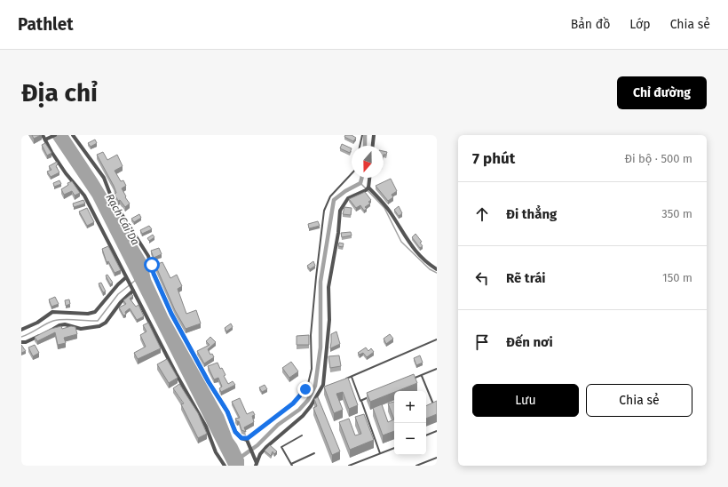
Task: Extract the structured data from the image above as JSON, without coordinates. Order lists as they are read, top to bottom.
{
  "water": ["Rạch Cái Da"],
  "north": "bottom",
  "page": {
    "header": "Pathlet",
    "nav": ["Bản đồ", "Lớp", "Chia sẻ"],
    "buttons": [
      "Chỉ đường",
      ["Lưu", "Chia sẻ"]
    ],
    "title": "Địa chỉ",
    "heading": ["7 phút", "Đi bộ · 500 m"],
    "list": [
      ["Đi thẳng", "350 m"],
      ["Rẽ trái", "150 m"],
      "Đến nơi"
    ],
    "map_buttons": ["+", "−"]
  }
}
